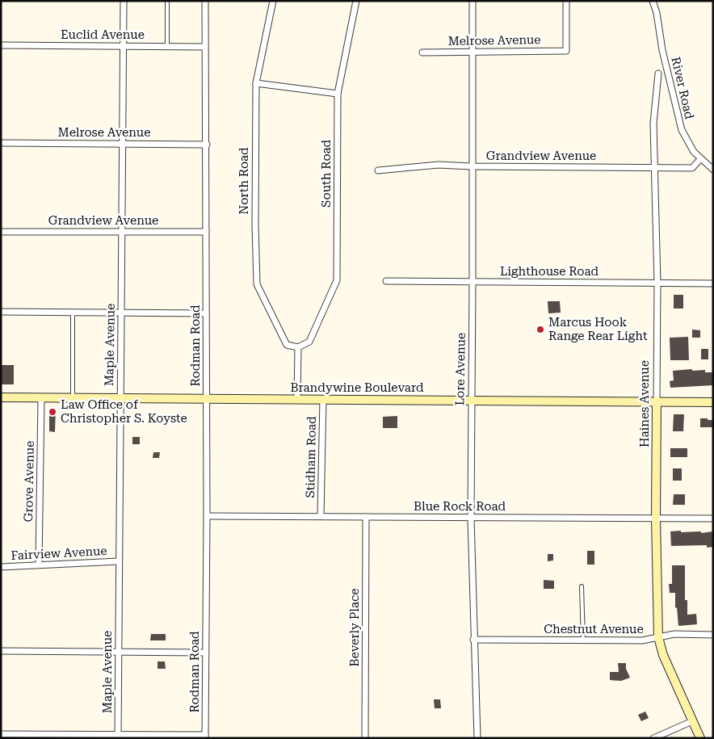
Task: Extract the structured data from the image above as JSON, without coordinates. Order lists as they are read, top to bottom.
{
  "streets": {
    "street": [
      "Euclid Avenue",
      "Melrose Avenue",
      "River Road",
      "Grandview Avenue",
      "South Road",
      "North Road",
      "Lighthouse Road",
      "Maple Avenue",
      "Rodman Road",
      "Lore Avenue",
      "Brandywine Boulevard",
      "Haines Avenue",
      "Stidham Road",
      "Grove Avenue",
      "Blue Rock Road",
      "Fairview Avenue",
      "Beverly Place",
      "Chestnut Avenue"
    ]
  },
  "crossings": [
    ["Euclid Avenue", "Maple Avenue"],
    ["Euclid Avenue", "Rodman Road"],
    ["Melrose Avenue", "Maple Avenue"],
    ["Melrose Avenue", "Rodman Road"],
    ["Melrose Avenue", "Lore Avenue"],
    ["River Road", "Grandview Avenue"],
    ["Grandview Avenue", "Maple Avenue"],
    ["Grandview Avenue", "Rodman Road"],
    ["Grandview Avenue", "Lore Avenue"],
    ["Grandview Avenue", "Haines Avenue"],
    ["South Road", "North Road"],
    ["Lighthouse Road", "Lore Avenue"],
    ["Lighthouse Road", "Haines Avenue"],
    ["Maple Avenue", "Brandywine Boulevard"],
    ["Maple Avenue", "Fairview Avenue"],
    ["Rodman Road", "Brandywine Boulevard"],
    ["Rodman Road", "Blue Rock Road"],
    ["Lore Avenue", "Brandywine Boulevard"],
    ["Lore Avenue", "Blue Rock Road"],
    ["Lore Avenue", "Chestnut Avenue"],
    ["Brandywine Boulevard", "Haines Avenue"],
    ["Brandywine Boulevard", "Stidham Road"],
    ["Brandywine Boulevard", "Grove Avenue"],
    ["Haines Avenue", "Blue Rock Road"],
    ["Haines Avenue", "Chestnut Avenue"],
    ["Stidham Road", "Blue Rock Road"],
    ["Grove Avenue", "Fairview Avenue"],
    ["Blue Rock Road", "Beverly Place"]
  ],
  "places": ["Marcus Hook Range Rear Light", "Law Office of Christopher S. Koyste"]
}
